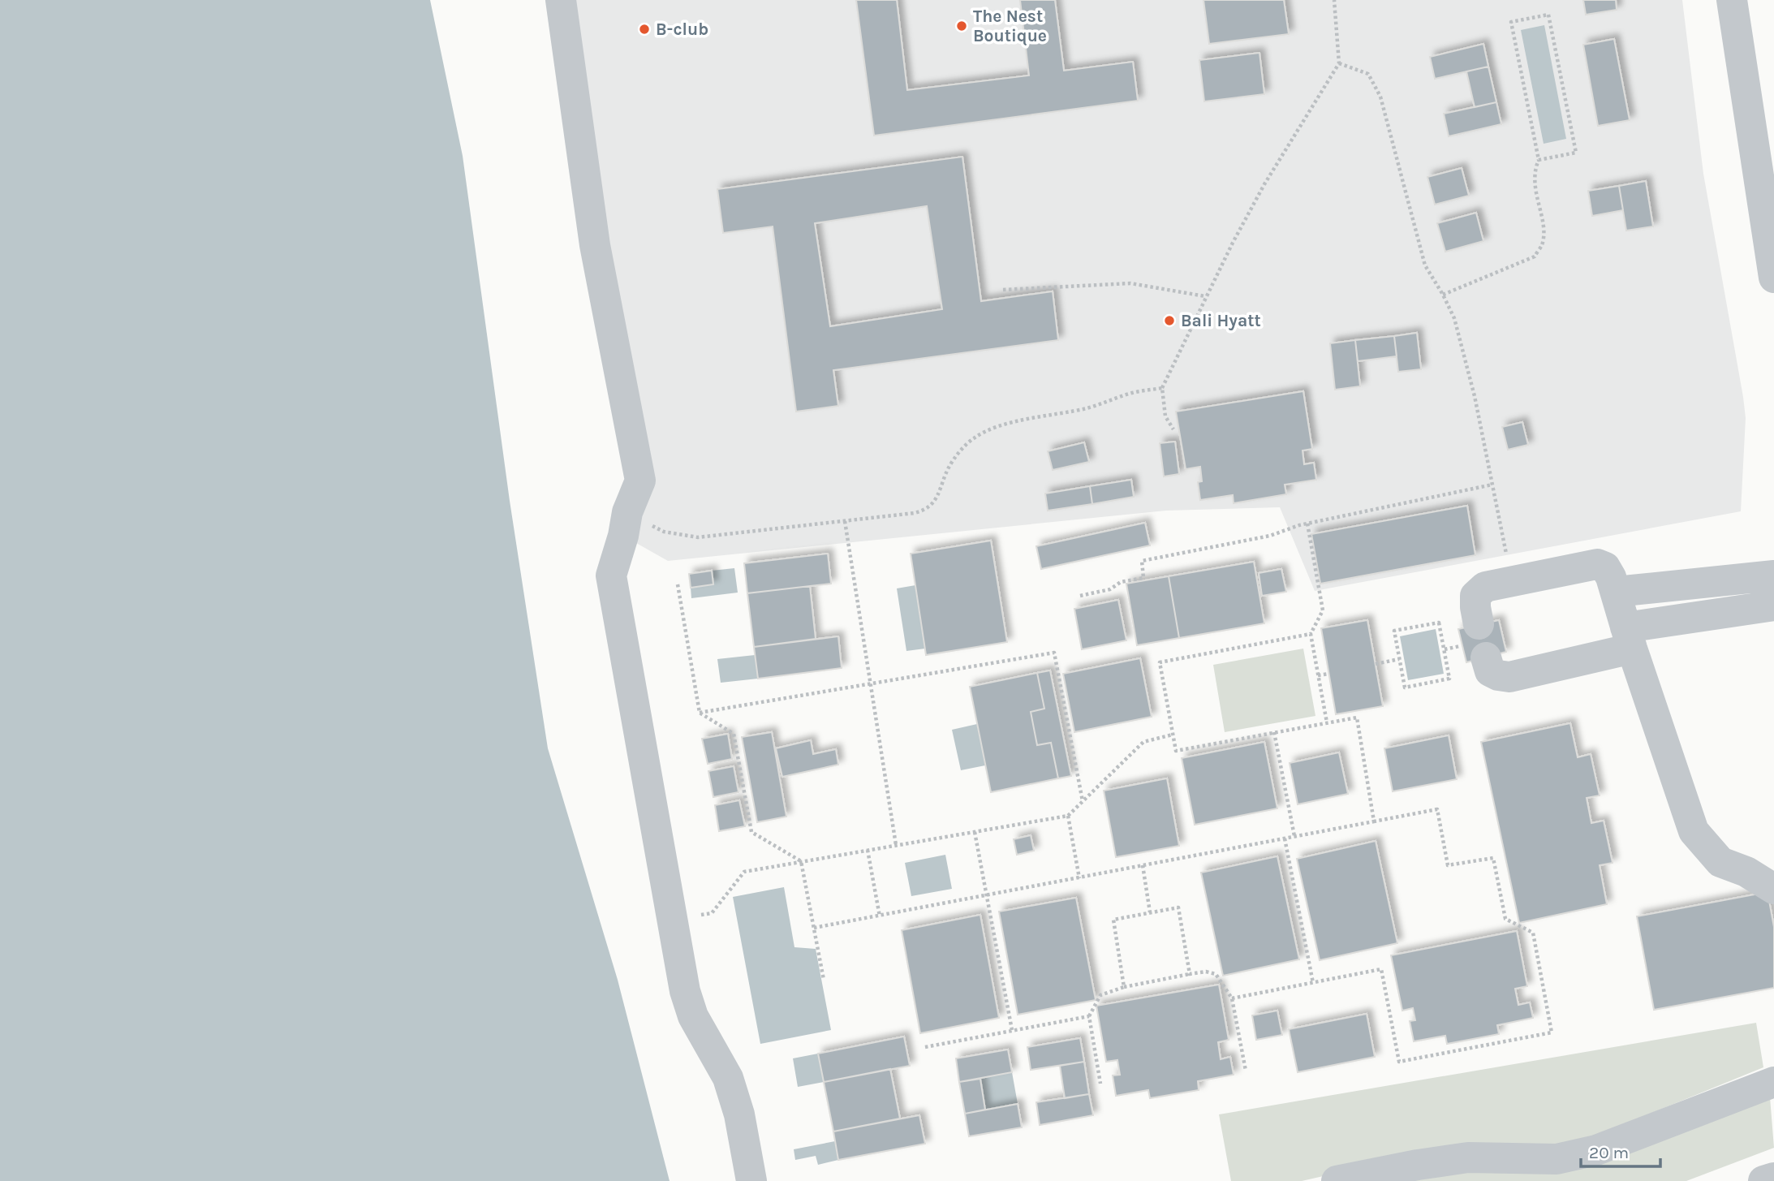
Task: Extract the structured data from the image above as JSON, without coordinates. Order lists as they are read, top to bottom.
{
  "places": ["The Nest Boutique", "B-club", "Bali Hyatt"],
  "scale_bar": "20 m"
}
